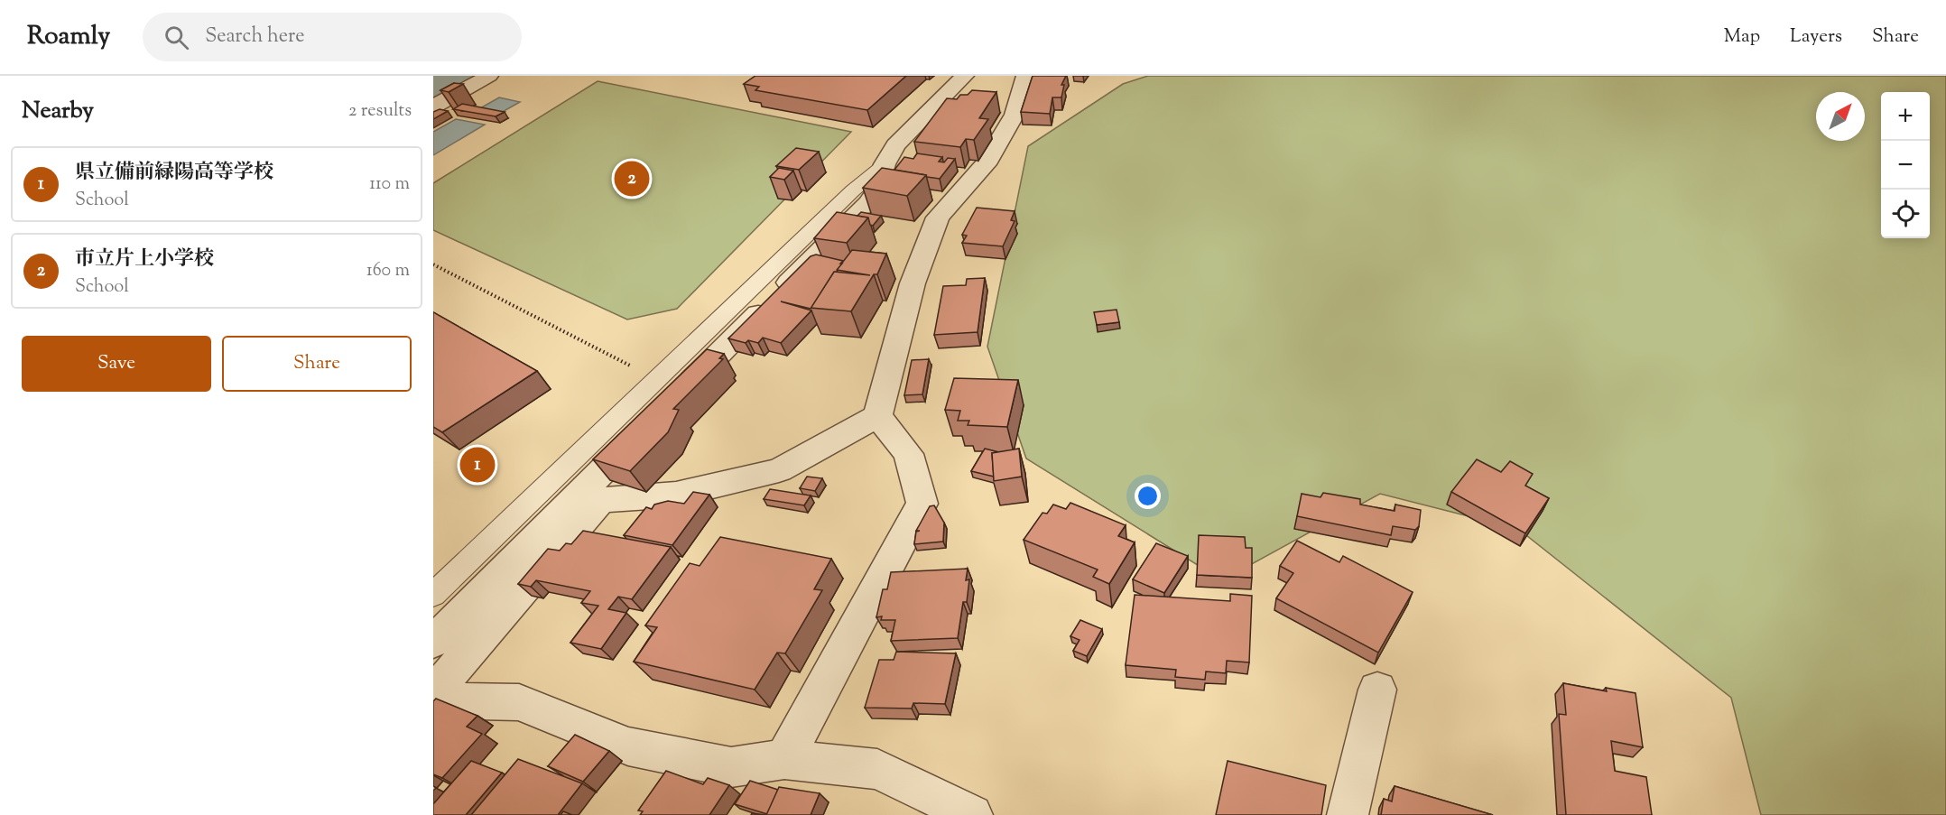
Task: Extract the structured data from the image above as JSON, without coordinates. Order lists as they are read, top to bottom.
{
  "north": "top right",
  "page": {
    "header": "Roamly",
    "search": "Search here",
    "nav": ["Map", "Layers", "Share"],
    "heading": ["Nearby", "2 results"],
    "map_buttons": ["+", "−"],
    "list": [
      {
        "mark": "1",
        "name": "県立備前緑陽高等学校",
        "note": "School",
        "value": "110 m"
      },
      {
        "mark": "2",
        "name": "市立片上小学校",
        "note": "School",
        "value": "160 m"
      }
    ],
    "pins": ["2", "1"],
    "buttons": ["Save", "Share"]
  }
}
